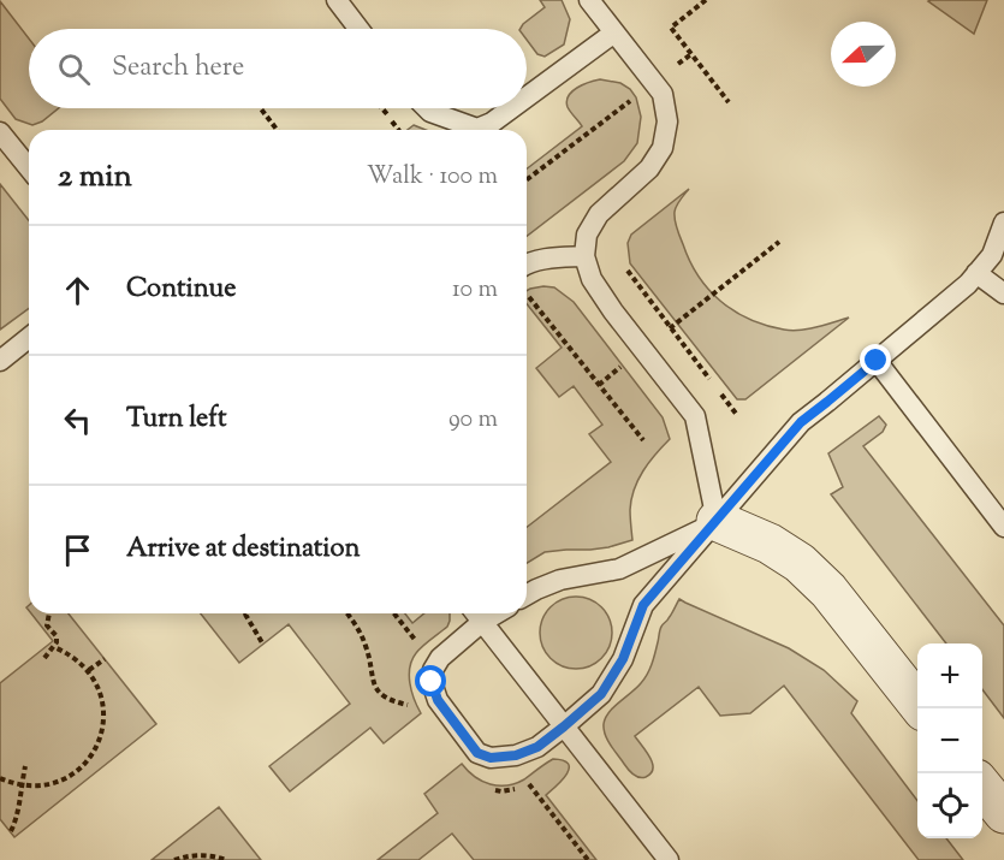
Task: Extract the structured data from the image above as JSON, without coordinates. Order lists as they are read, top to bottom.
{
  "north": "left",
  "page": {
    "search": "Search here",
    "heading": ["2 min", "Walk · 100 m"],
    "list": [
      ["Continue", "10 m"],
      ["Turn left", "90 m"],
      "Arrive at destination"
    ],
    "map_buttons": ["+", "−"]
  }
}
